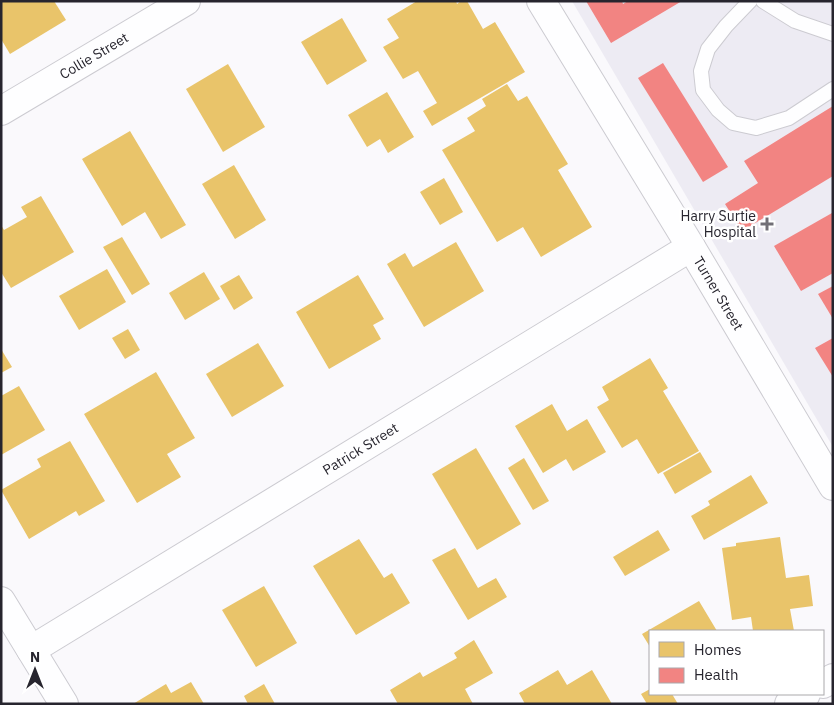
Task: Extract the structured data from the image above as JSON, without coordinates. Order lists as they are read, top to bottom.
{
  "streets": {
    "street": ["Collie Street", "Turner Street", "Patrick Street"]
  },
  "crossings": [
    ["Turner Street", "Patrick Street"]
  ],
  "places": {
    "health": ["Harry Surtie Hospital"]
  },
  "legend": ["Homes", "Health"],
  "north": "top"
}
